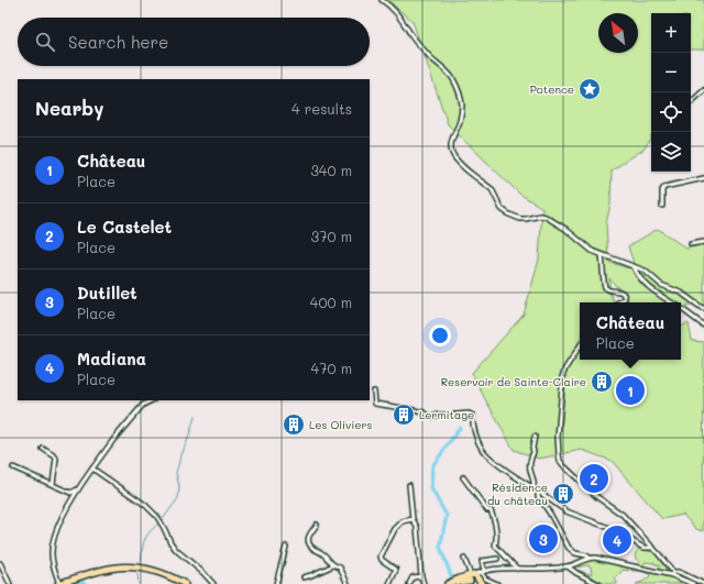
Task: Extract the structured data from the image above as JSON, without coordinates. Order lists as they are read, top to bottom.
{
  "places": {
    "place": ["Potence"],
    "building": [
      "Reservoir de Sainte-Claire",
      "Lermitage",
      "Les Oliviers",
      "Résidence du château"
    ]
  },
  "north": "top left",
  "page": {
    "map_buttons": ["+", "−"],
    "search": "Search here",
    "heading": ["Nearby", "4 results"],
    "list": [
      {
        "mark": "1",
        "name": "Château",
        "note": "Place",
        "value": "340 m"
      },
      {
        "mark": "2",
        "name": "Le Castelet",
        "note": "Place",
        "value": "370 m"
      },
      {
        "mark": "3",
        "name": "Dutillet",
        "note": "Place",
        "value": "400 m"
      },
      {
        "mark": "4",
        "name": "Madiana",
        "note": "Place",
        "value": "470 m"
      }
    ],
    "popup": ["Château", "Place"],
    "pins": [
      "1",
      "2",
      "3",
      "4"
    ]
  }
}
